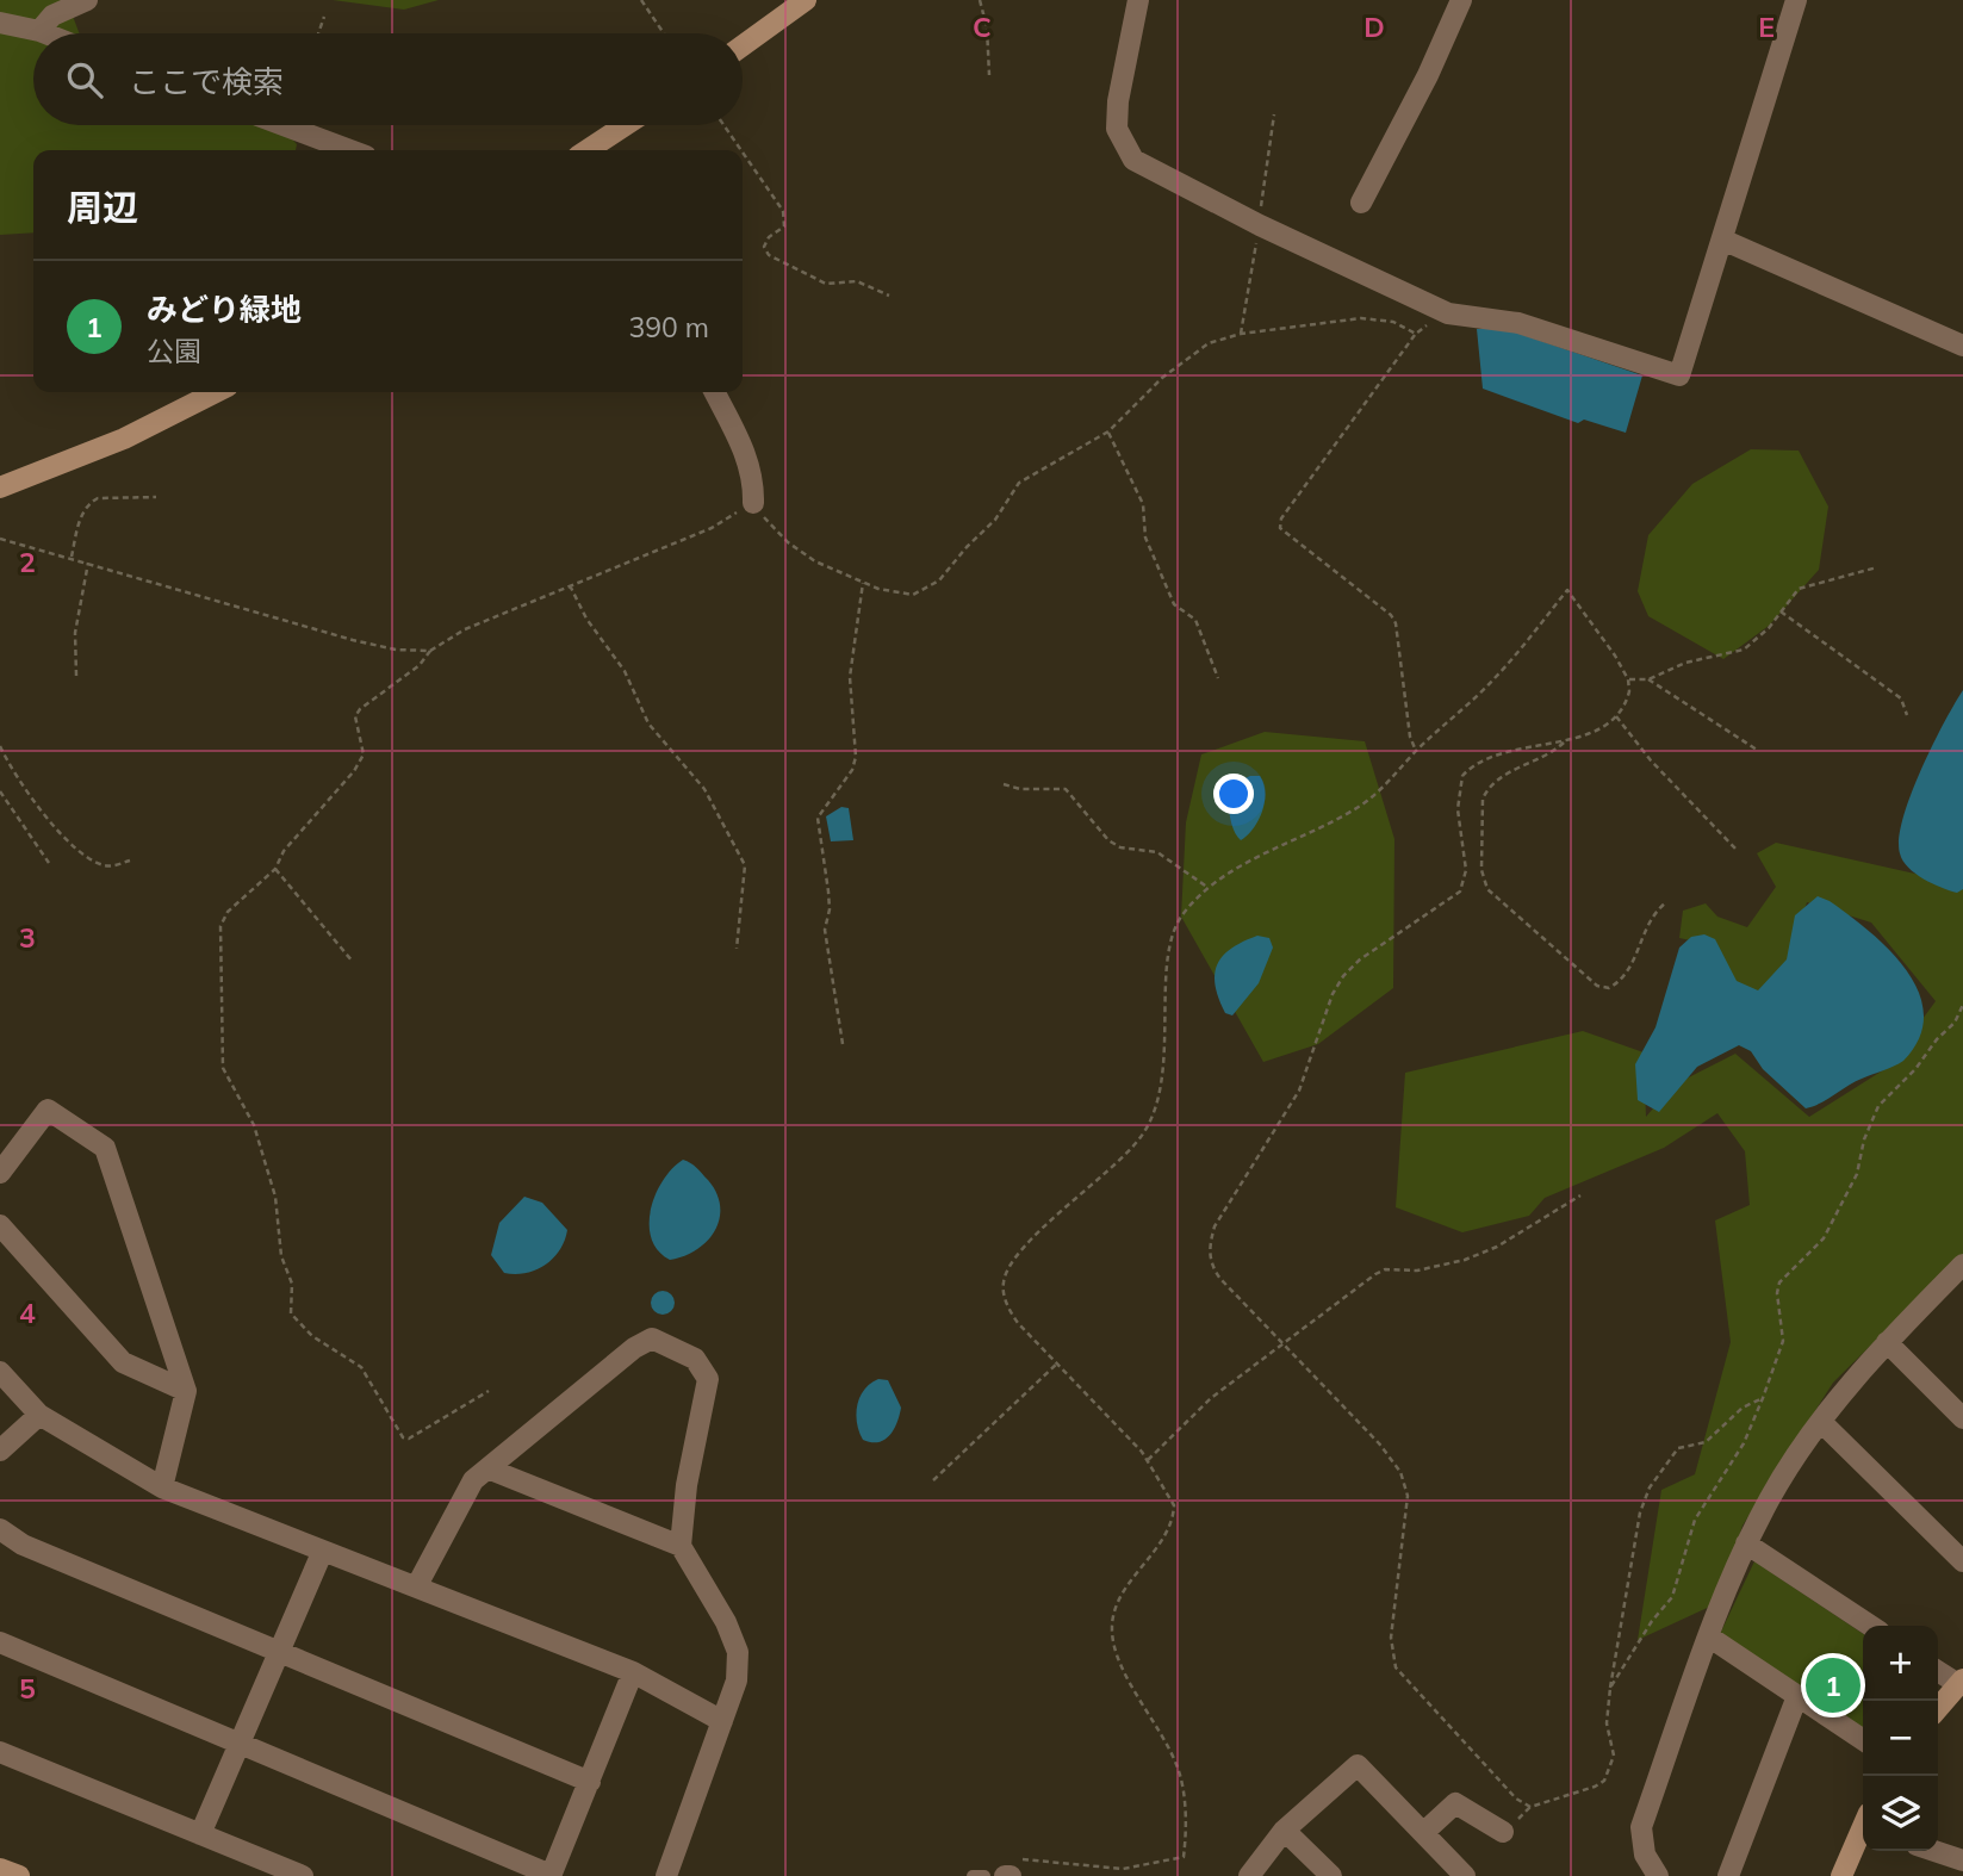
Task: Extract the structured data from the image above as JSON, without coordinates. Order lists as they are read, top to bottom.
{
  "page": {
    "search": "ここで検索",
    "heading": "周辺",
    "list": [
      {
        "mark": "1",
        "name": "みどり緑地",
        "note": "公園",
        "value": "390 m"
      }
    ],
    "map_buttons": ["+", "−"],
    "pins": "1"
  },
  "grid": {
    "columns": ["C", "D", "E"],
    "rows": [
      "2",
      "3",
      "4",
      "5"
    ]
  }
}
